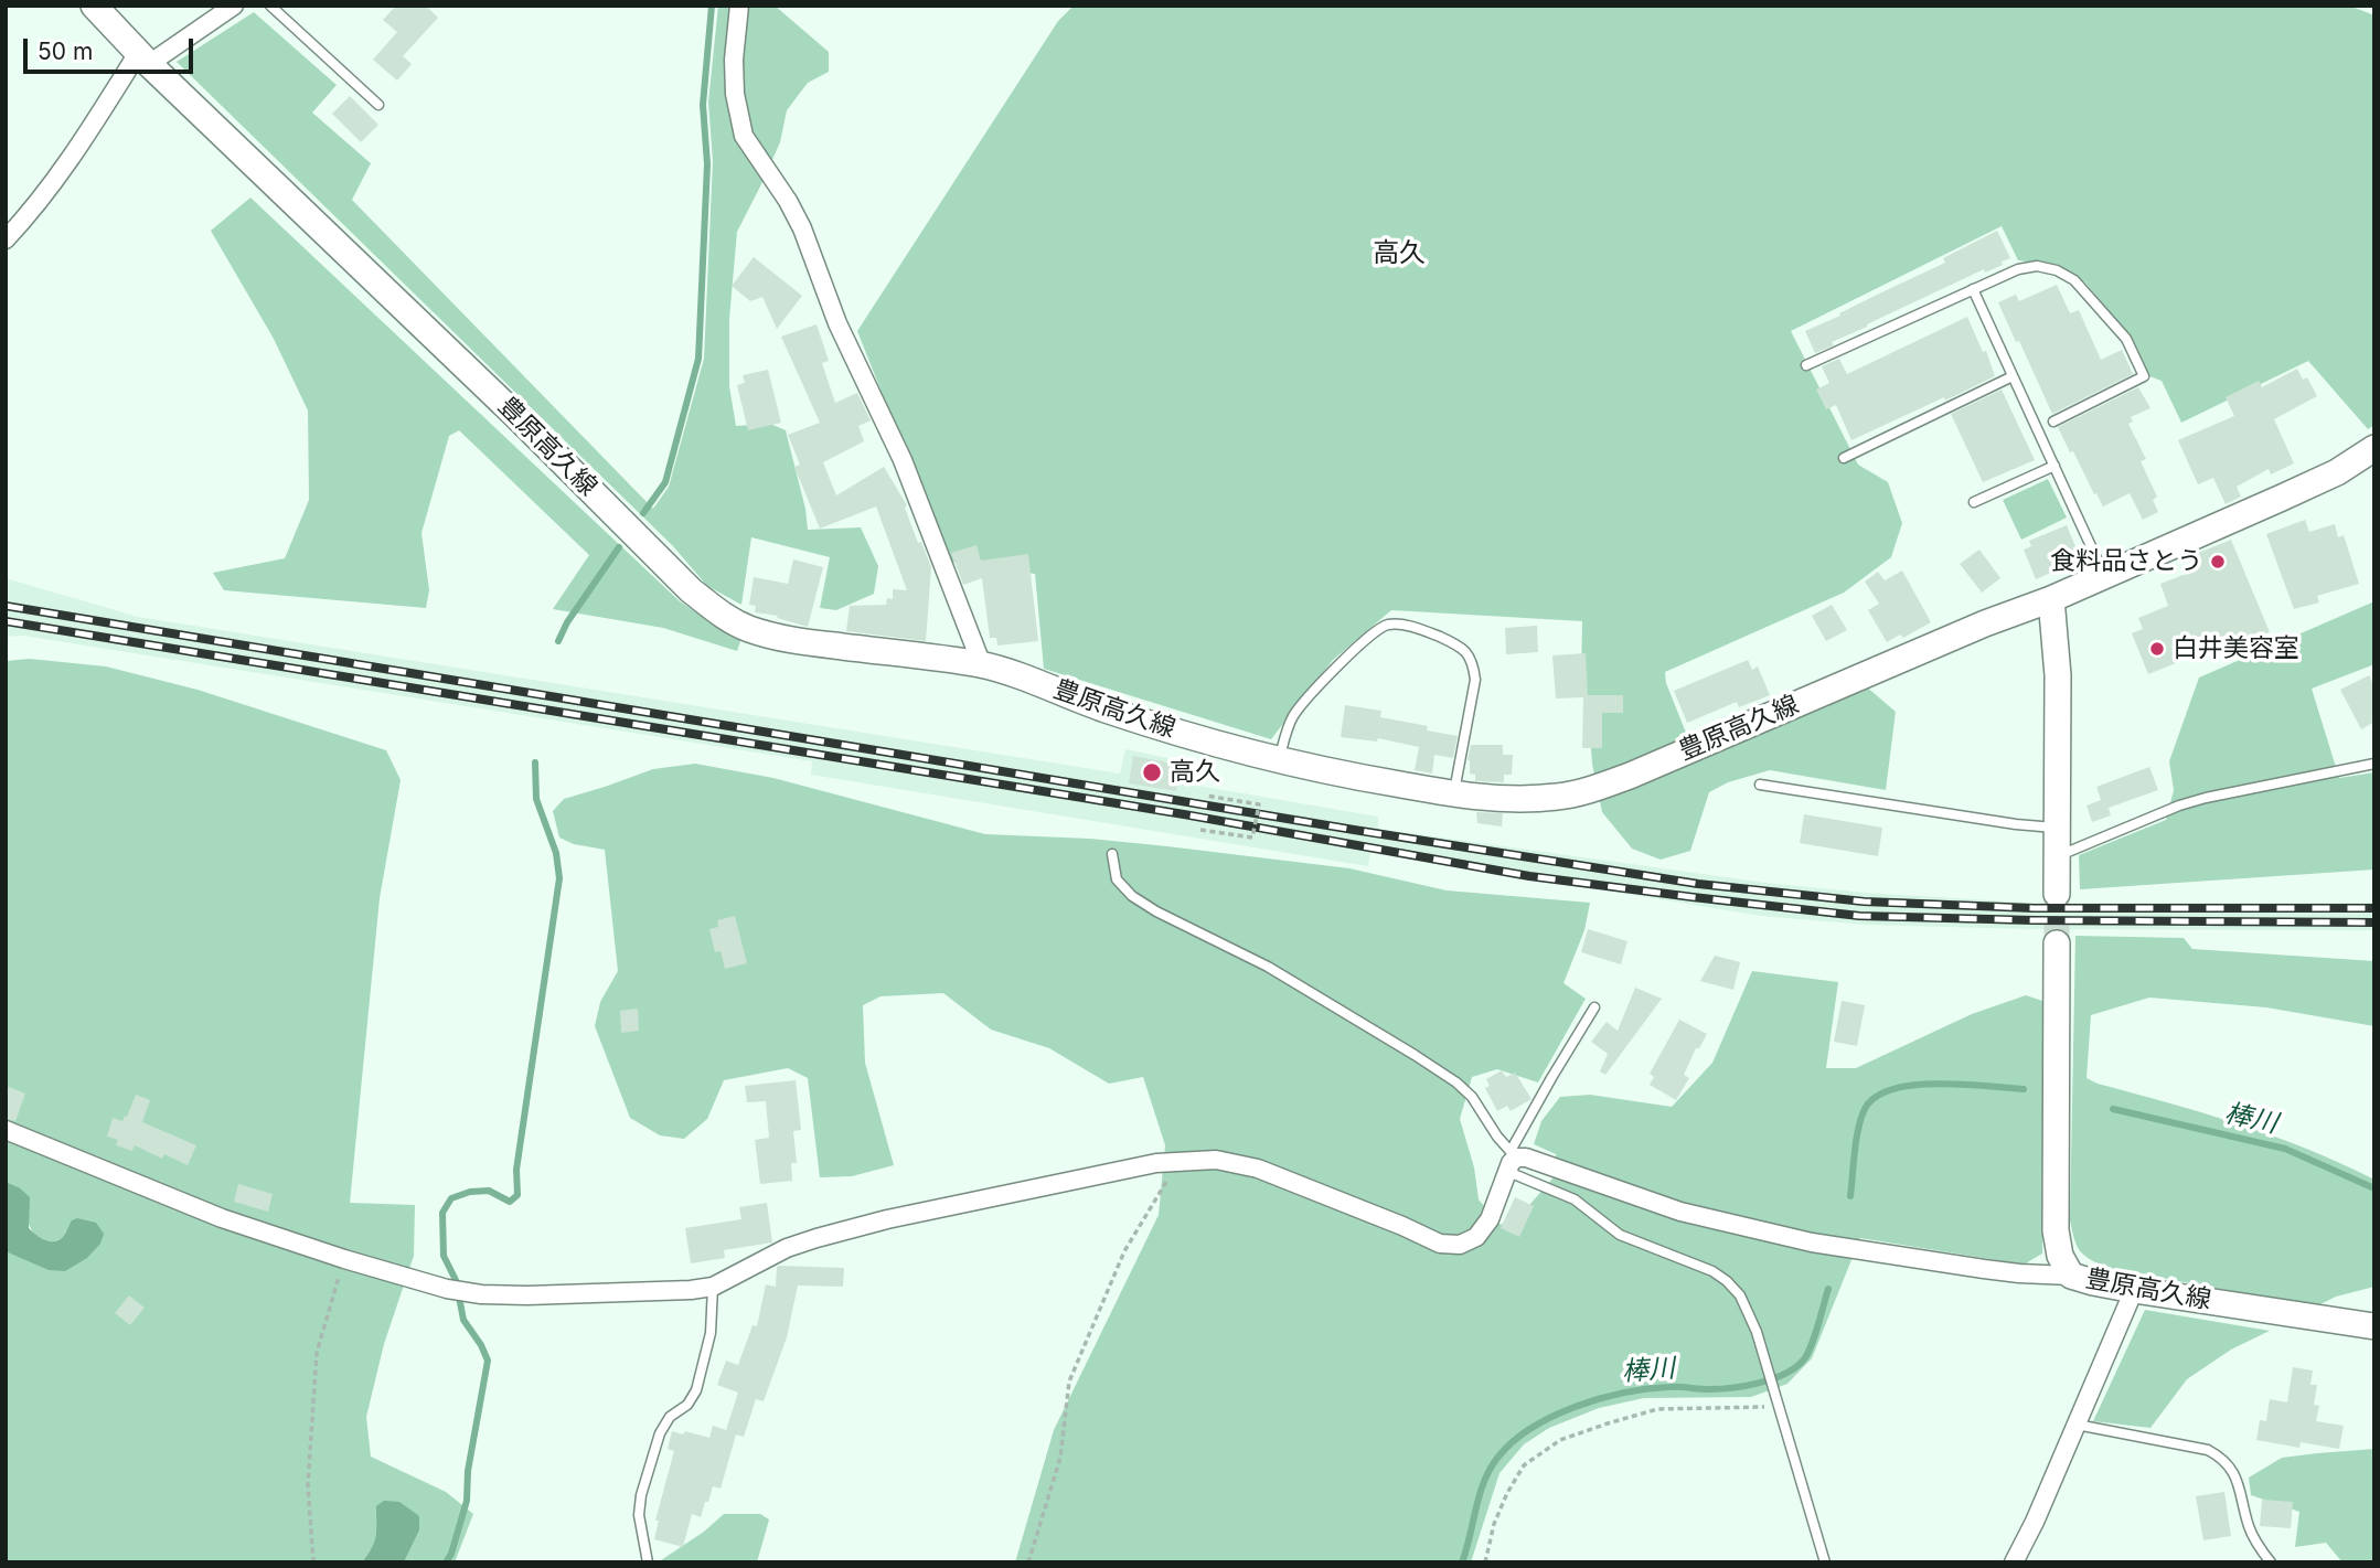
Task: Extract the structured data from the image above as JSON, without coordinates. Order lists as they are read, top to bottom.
{
  "streets": {
    "main road": ["豊原高久線"]
  },
  "districts": ["高久"],
  "water": ["棒川"],
  "places": ["食料品さとう", "白井美容室", "高久"],
  "scale_bar": "50 m"
}
